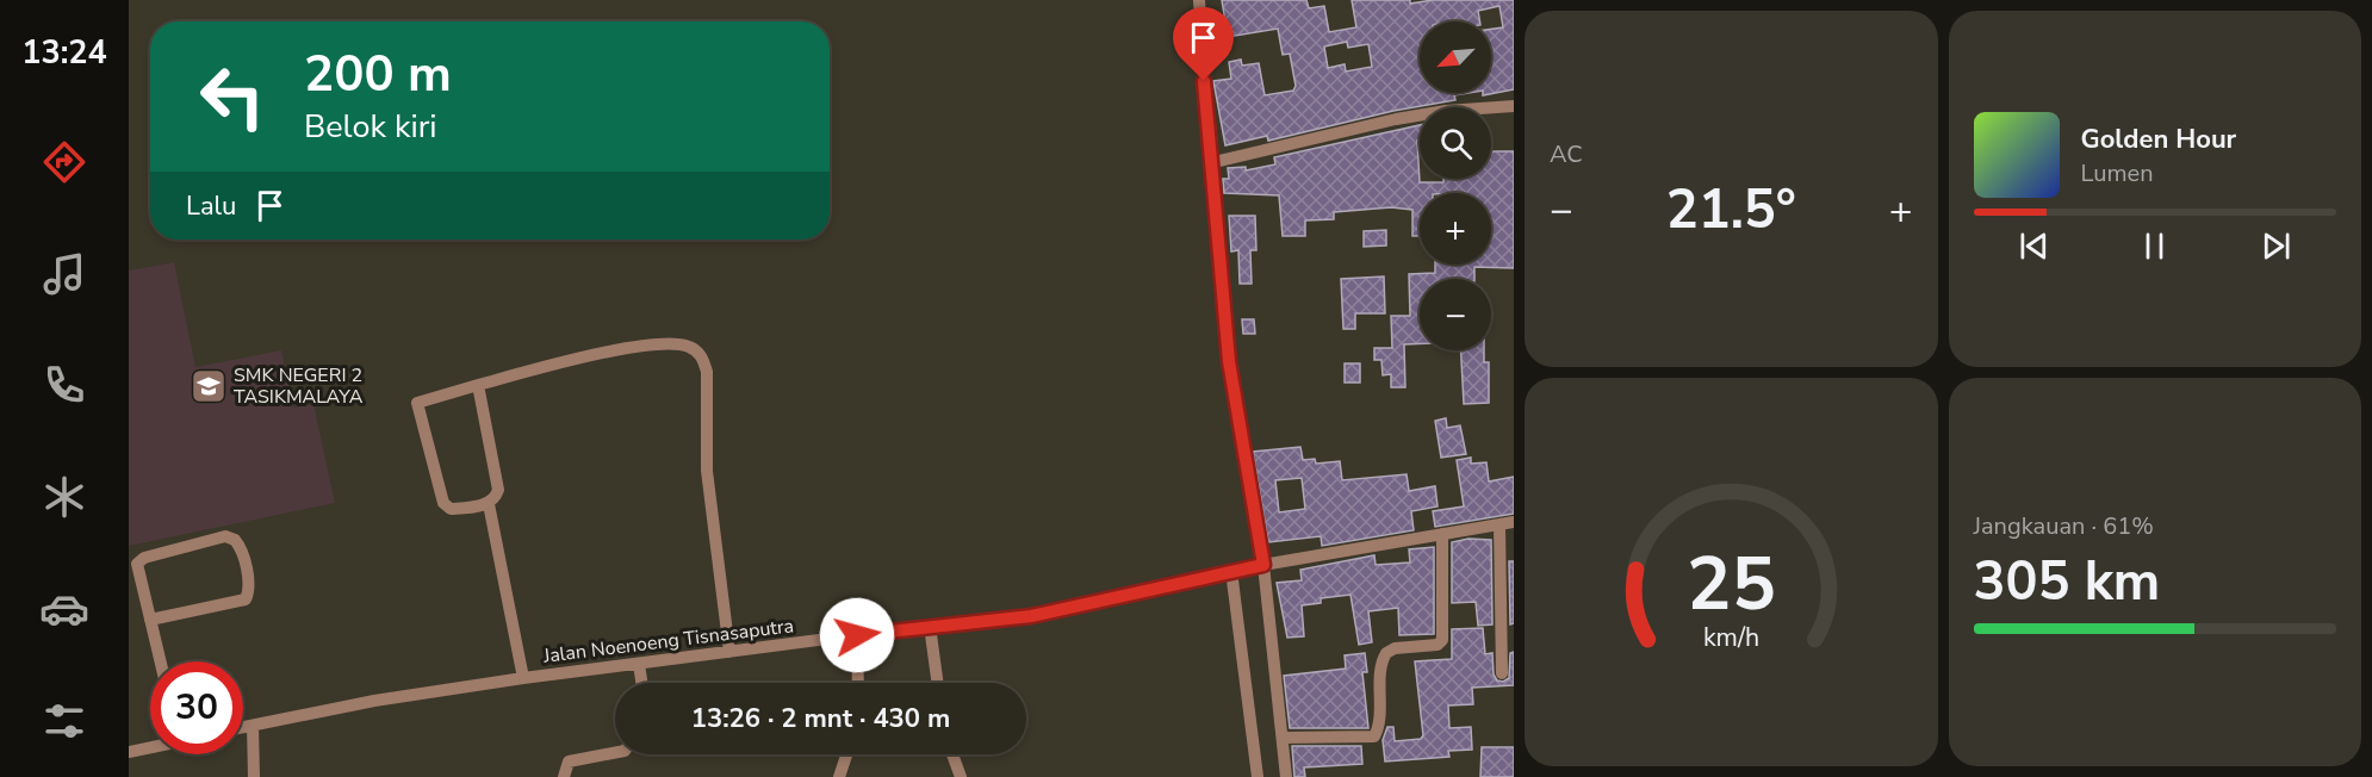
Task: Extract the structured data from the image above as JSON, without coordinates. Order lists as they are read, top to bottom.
{
  "streets": {
    "street": ["Jalan Noenoeng Tisnasaputra"]
  },
  "places": {
    "school or university": ["SMK NEGERI 2 TASIKMALAYA"]
  },
  "north": "bottom left",
  "page": {
    "tabs": "13:24",
    "tile": [
      "AC",
      ["Jangkauan · 61%", "305 km"]
    ],
    "map_buttons": ["+", "−"],
    "turn": ["200 m", "Belok kiri"],
    "song": ["Golden Hour", "Lumen"],
    "then": "Lalu",
    "heat": ["−", "21.5°", "+"],
    "limit": "30",
    "trip": "13:26 · 2 mnt · 430 m",
    "gauge": ["25", "km/h"]
  }
}
